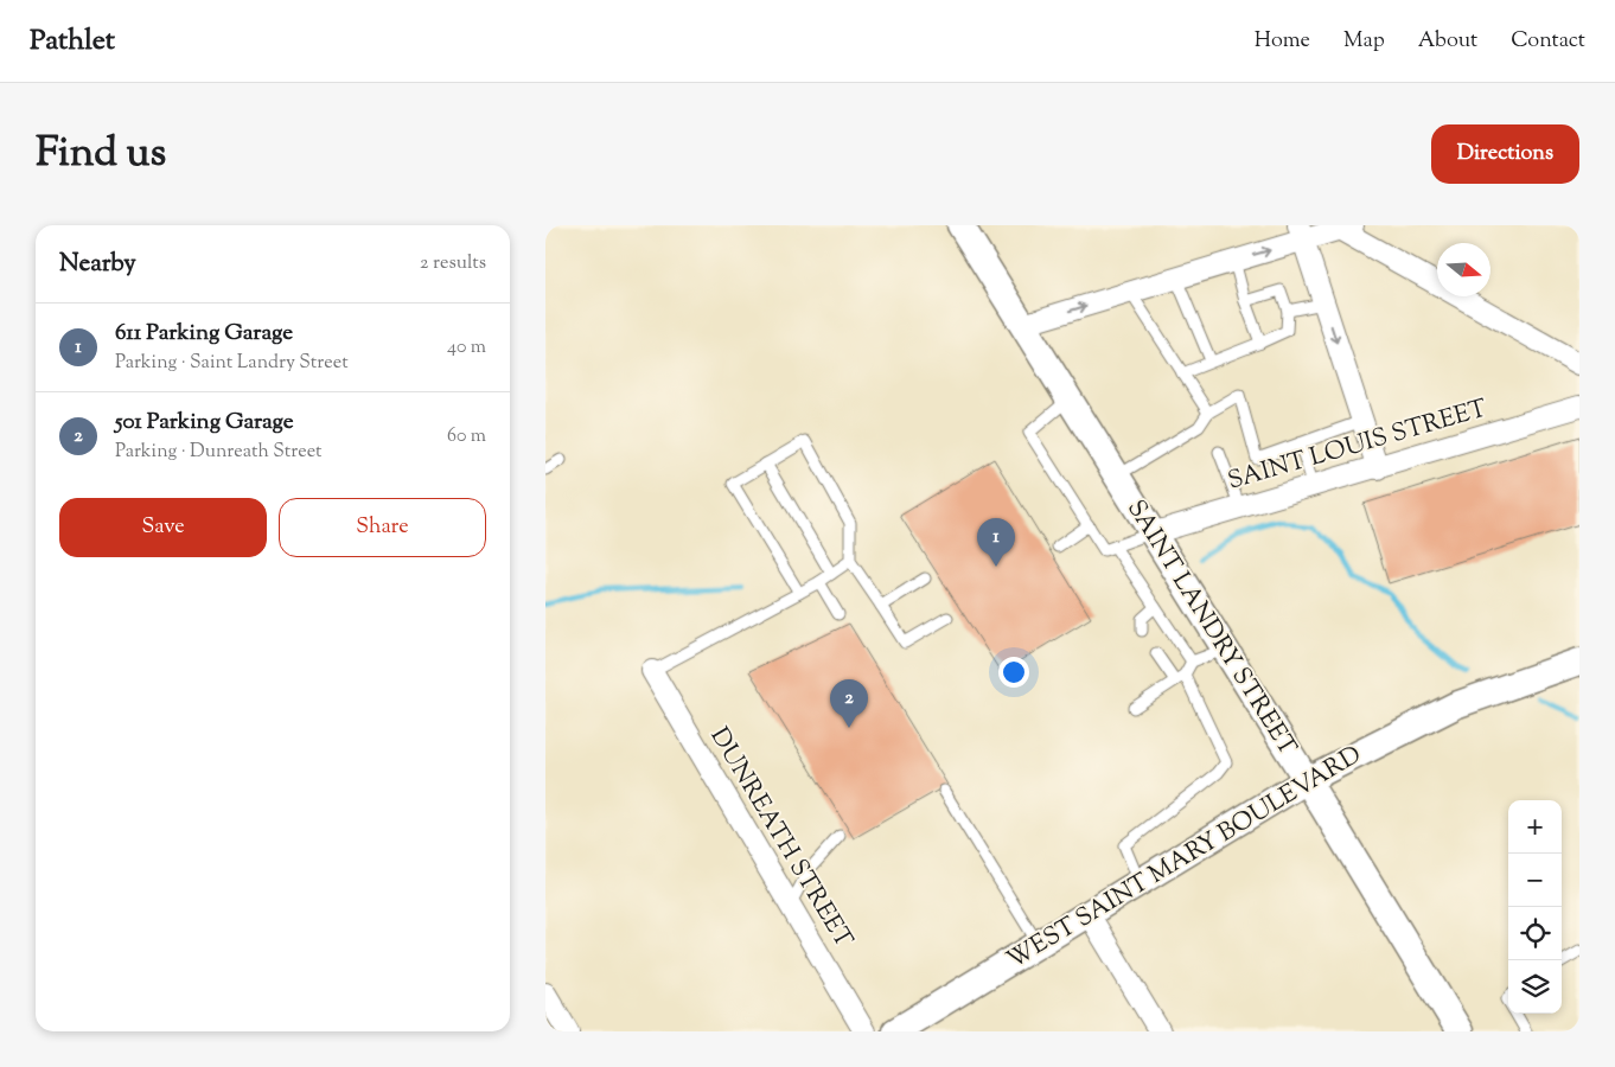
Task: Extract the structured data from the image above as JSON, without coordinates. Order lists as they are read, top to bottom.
{
  "streets": {
    "street": [
      "SAINT LOUIS STREET",
      "SAINT LANDRY STREET",
      "DUNREATH STREET",
      "WEST SAINT MARY BOULEVARD"
    ]
  },
  "crossings": [
    ["SAINT LOUIS STREET", "SAINT LANDRY STREET"],
    ["SAINT LANDRY STREET", "WEST SAINT MARY BOULEVARD"]
  ],
  "north": "right",
  "page": {
    "header": "Pathlet",
    "nav": [
      "Home",
      "Map",
      "About",
      "Contact"
    ],
    "title": "Find us",
    "buttons": [
      "Directions",
      ["Save", "Share"]
    ],
    "heading": ["Nearby", "2 results"],
    "list": [
      {
        "mark": "1",
        "name": "611 Parking Garage",
        "note": "Parking · Saint Landry Street",
        "value": "40 m"
      },
      {
        "mark": "2",
        "name": "501 Parking Garage",
        "note": "Parking · Dunreath Street",
        "value": "60 m"
      }
    ],
    "pins": ["1", "2"],
    "map_buttons": ["+", "−"]
  }
}
